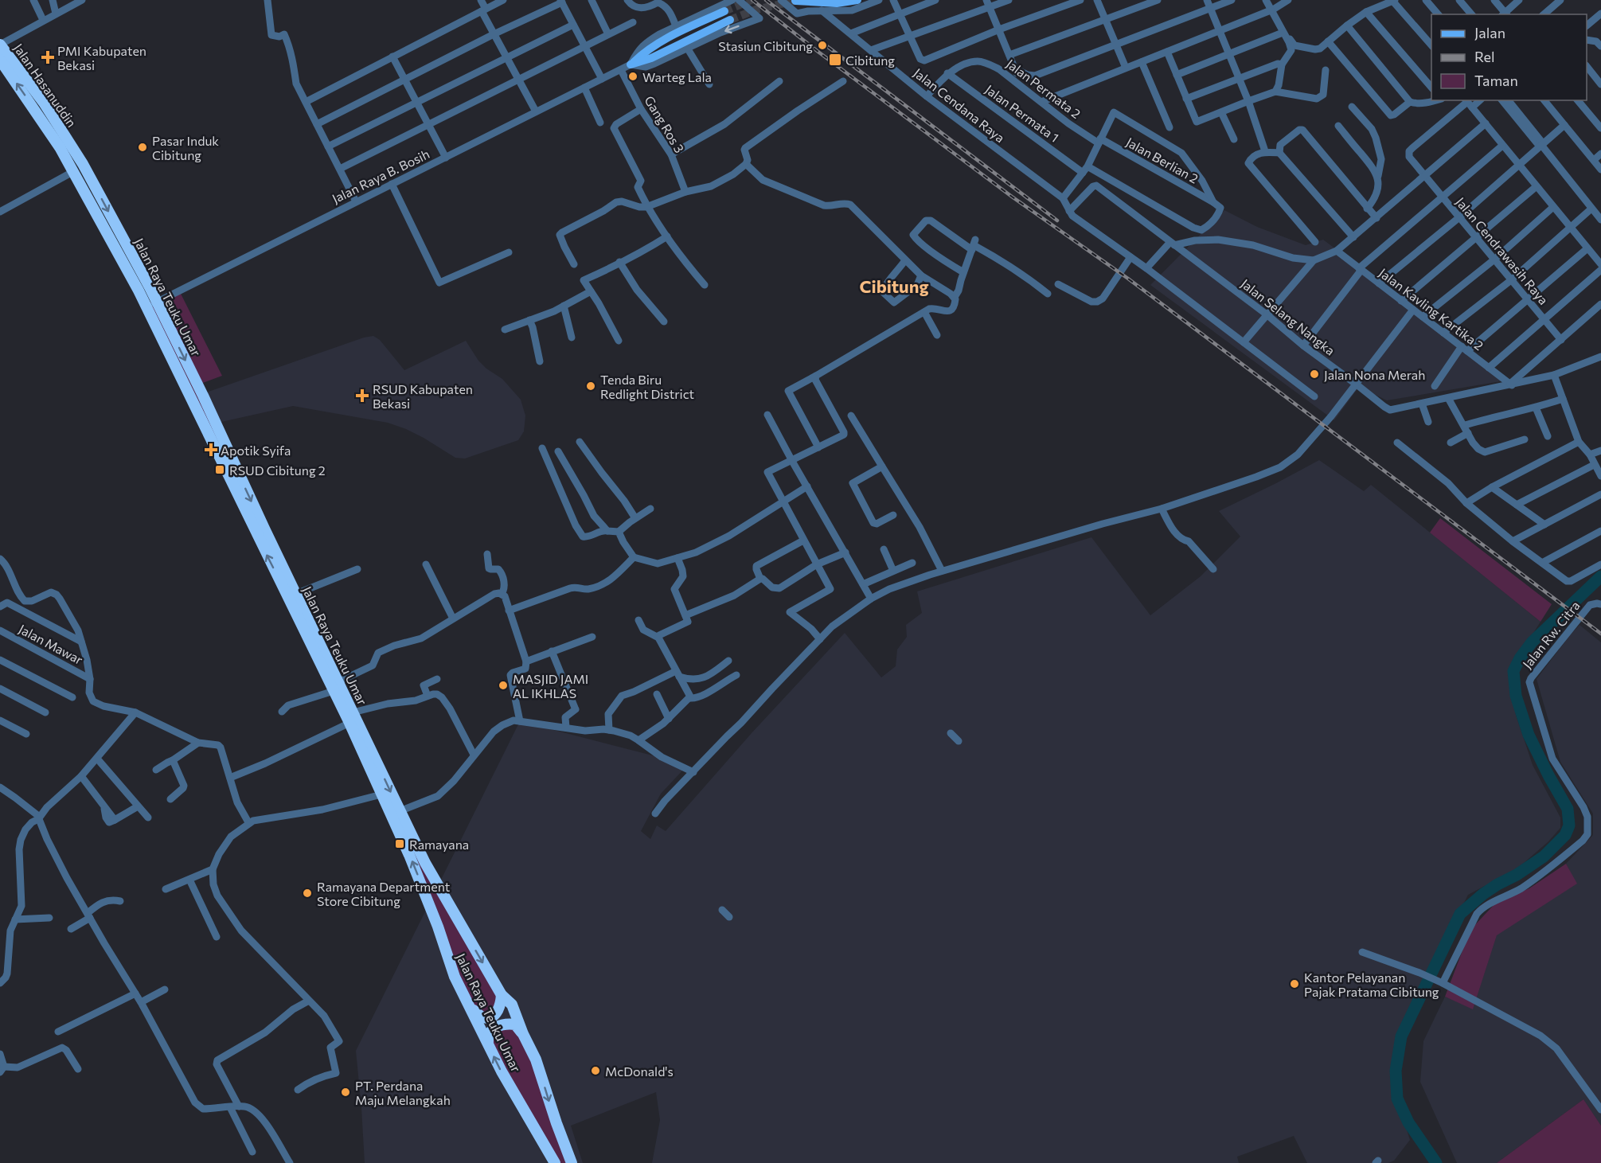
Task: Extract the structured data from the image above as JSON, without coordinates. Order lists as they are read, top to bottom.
{
  "streets": {
    "highway": ["Jalan Hasanuddin", "Jalan Raya Teuku Umar"],
    "street": [
      "Jalan Permata 2",
      "Jalan Cendana Raya",
      "Jalan Permata 1",
      "Gang Ros 3",
      "Jalan Berlian 2",
      "Jalan Raya B. Bosih",
      "Jalan Cendrawasih Raya",
      "Jalan Kavling Kartika 2",
      "Jalan Selang Nangka",
      "Jalan Rw. Citra",
      "Jalan Mawar"
    ]
  },
  "crossings": [
    ["Jalan Hasanuddin", "Jalan Raya Teuku Umar"],
    ["Jalan Permata 2", "Jalan Cendana Raya"],
    ["Jalan Permata 2", "Jalan Permata 1"],
    ["Jalan Permata 2", "Jalan Berlian 2"],
    ["Jalan Permata 1", "Jalan Berlian 2"],
    ["Gang Ros 3", "Jalan Raya B. Bosih"],
    ["Jalan Raya B. Bosih", "Jalan Raya Teuku Umar"],
    ["Jalan Kavling Kartika 2", "Jalan Selang Nangka"]
  ],
  "districts": ["Cibitung"],
  "places": {
    "other": [
      "Stasiun Cibitung",
      "Warteg Lala",
      "Pasar Induk Cibitung",
      "Jalan Nona Merah",
      "Tenda Biru Redlight District",
      "MASJID JAMI AL IKHLAS",
      "Ramayana Department Store Cibitung",
      "Kantor Pelayanan Pajak Pratama Cibitung",
      "McDonald's",
      "PT. Perdana Maju Melangkah"
    ],
    "health": ["PMI Kabupaten Bekasi", "RSUD Kabupaten Bekasi", "Apotik Syifa"],
    "transit": ["Cibitung", "RSUD Cibitung 2", "Ramayana"]
  },
  "legend": ["Jalan", "Rel", "Taman"]
}
